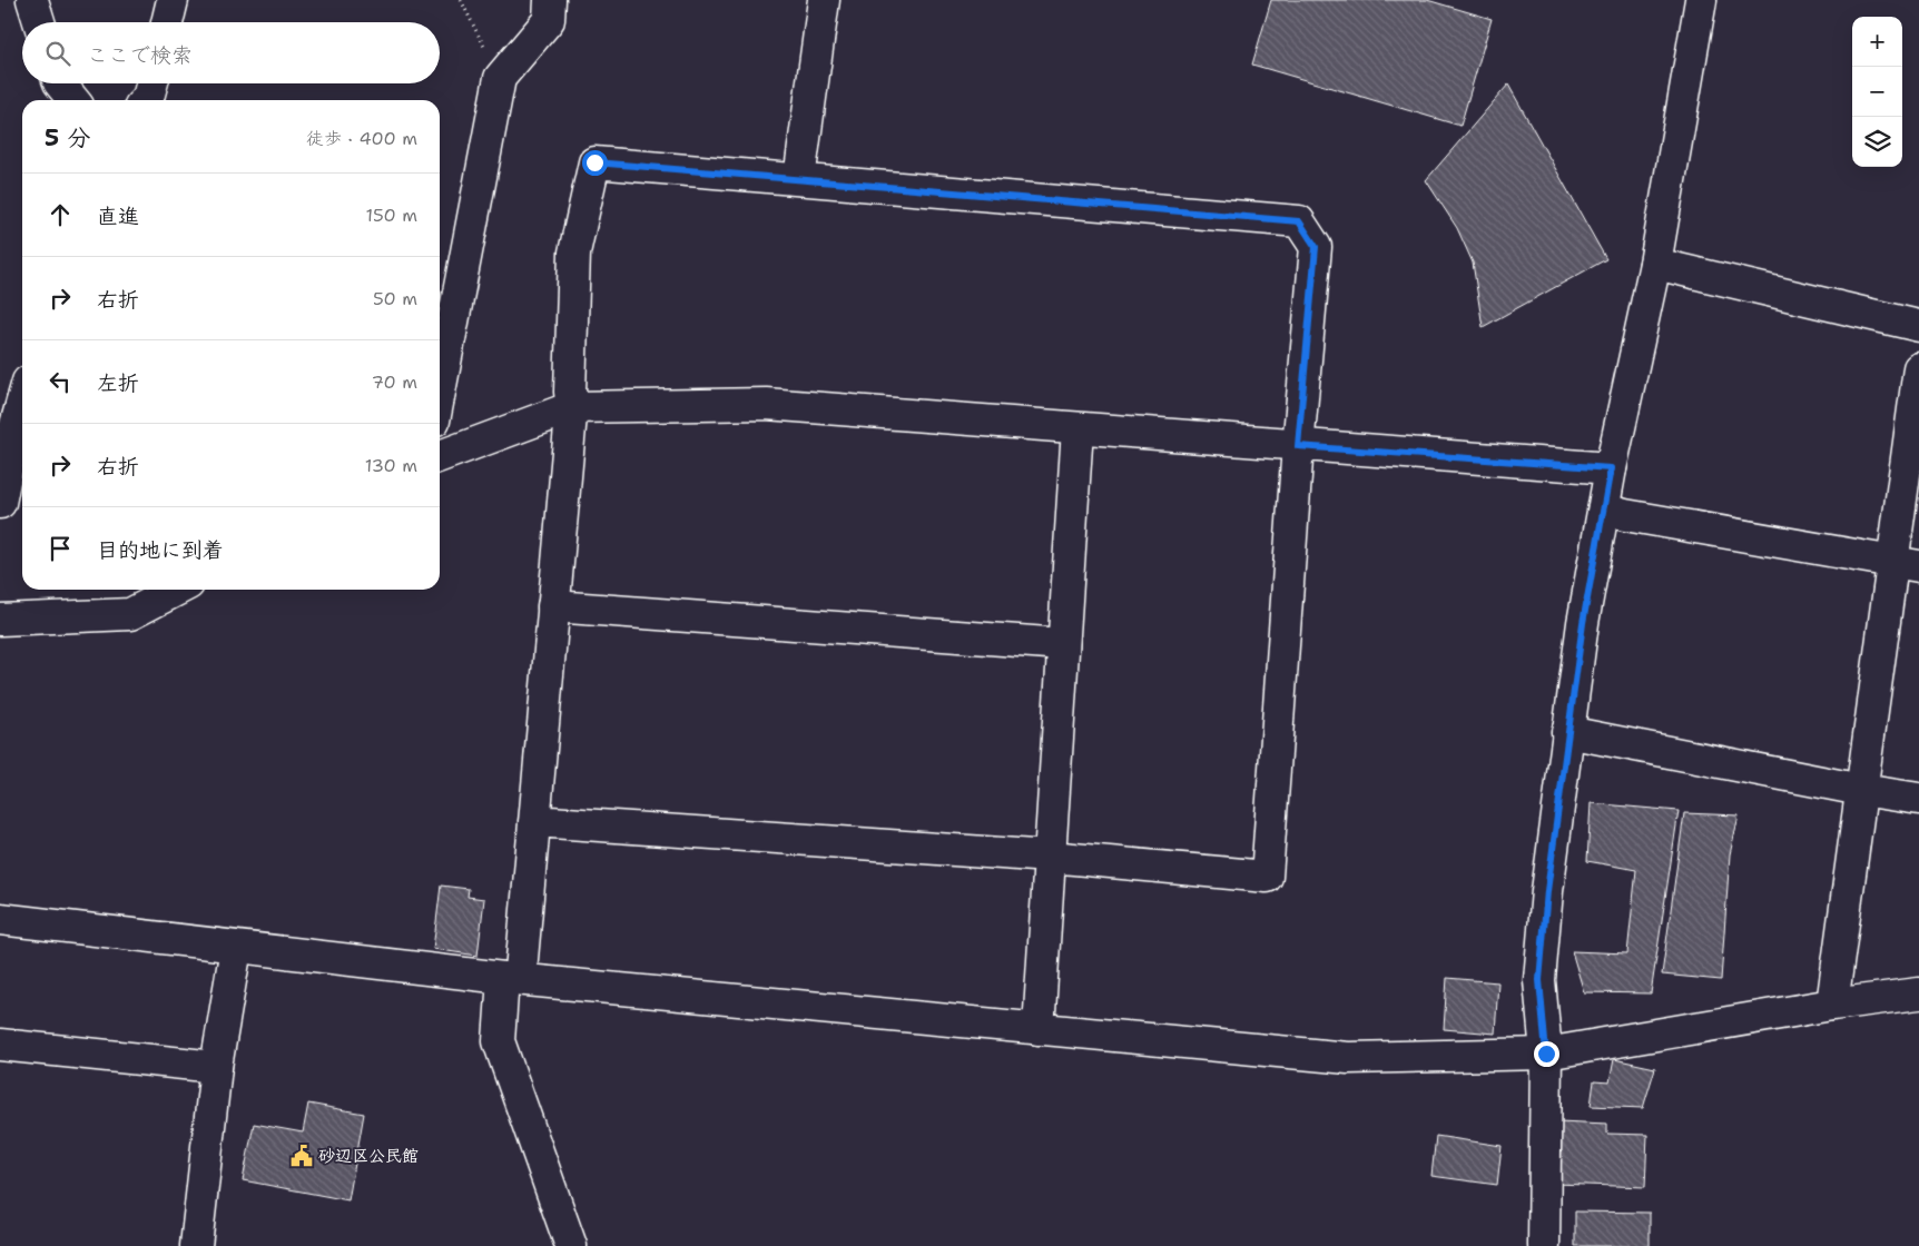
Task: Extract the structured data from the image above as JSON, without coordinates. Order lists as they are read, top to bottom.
{
  "places": {
    "public building": ["砂辺区公民館"]
  },
  "page": {
    "map_buttons": ["+", "−"],
    "search": "ここで検索",
    "heading": ["5 分", "徒歩 · 400 m"],
    "list": [
      ["直進", "150 m"],
      ["右折", "50 m"],
      ["左折", "70 m"],
      ["右折", "130 m"],
      "目的地に到着"
    ]
  }
}
